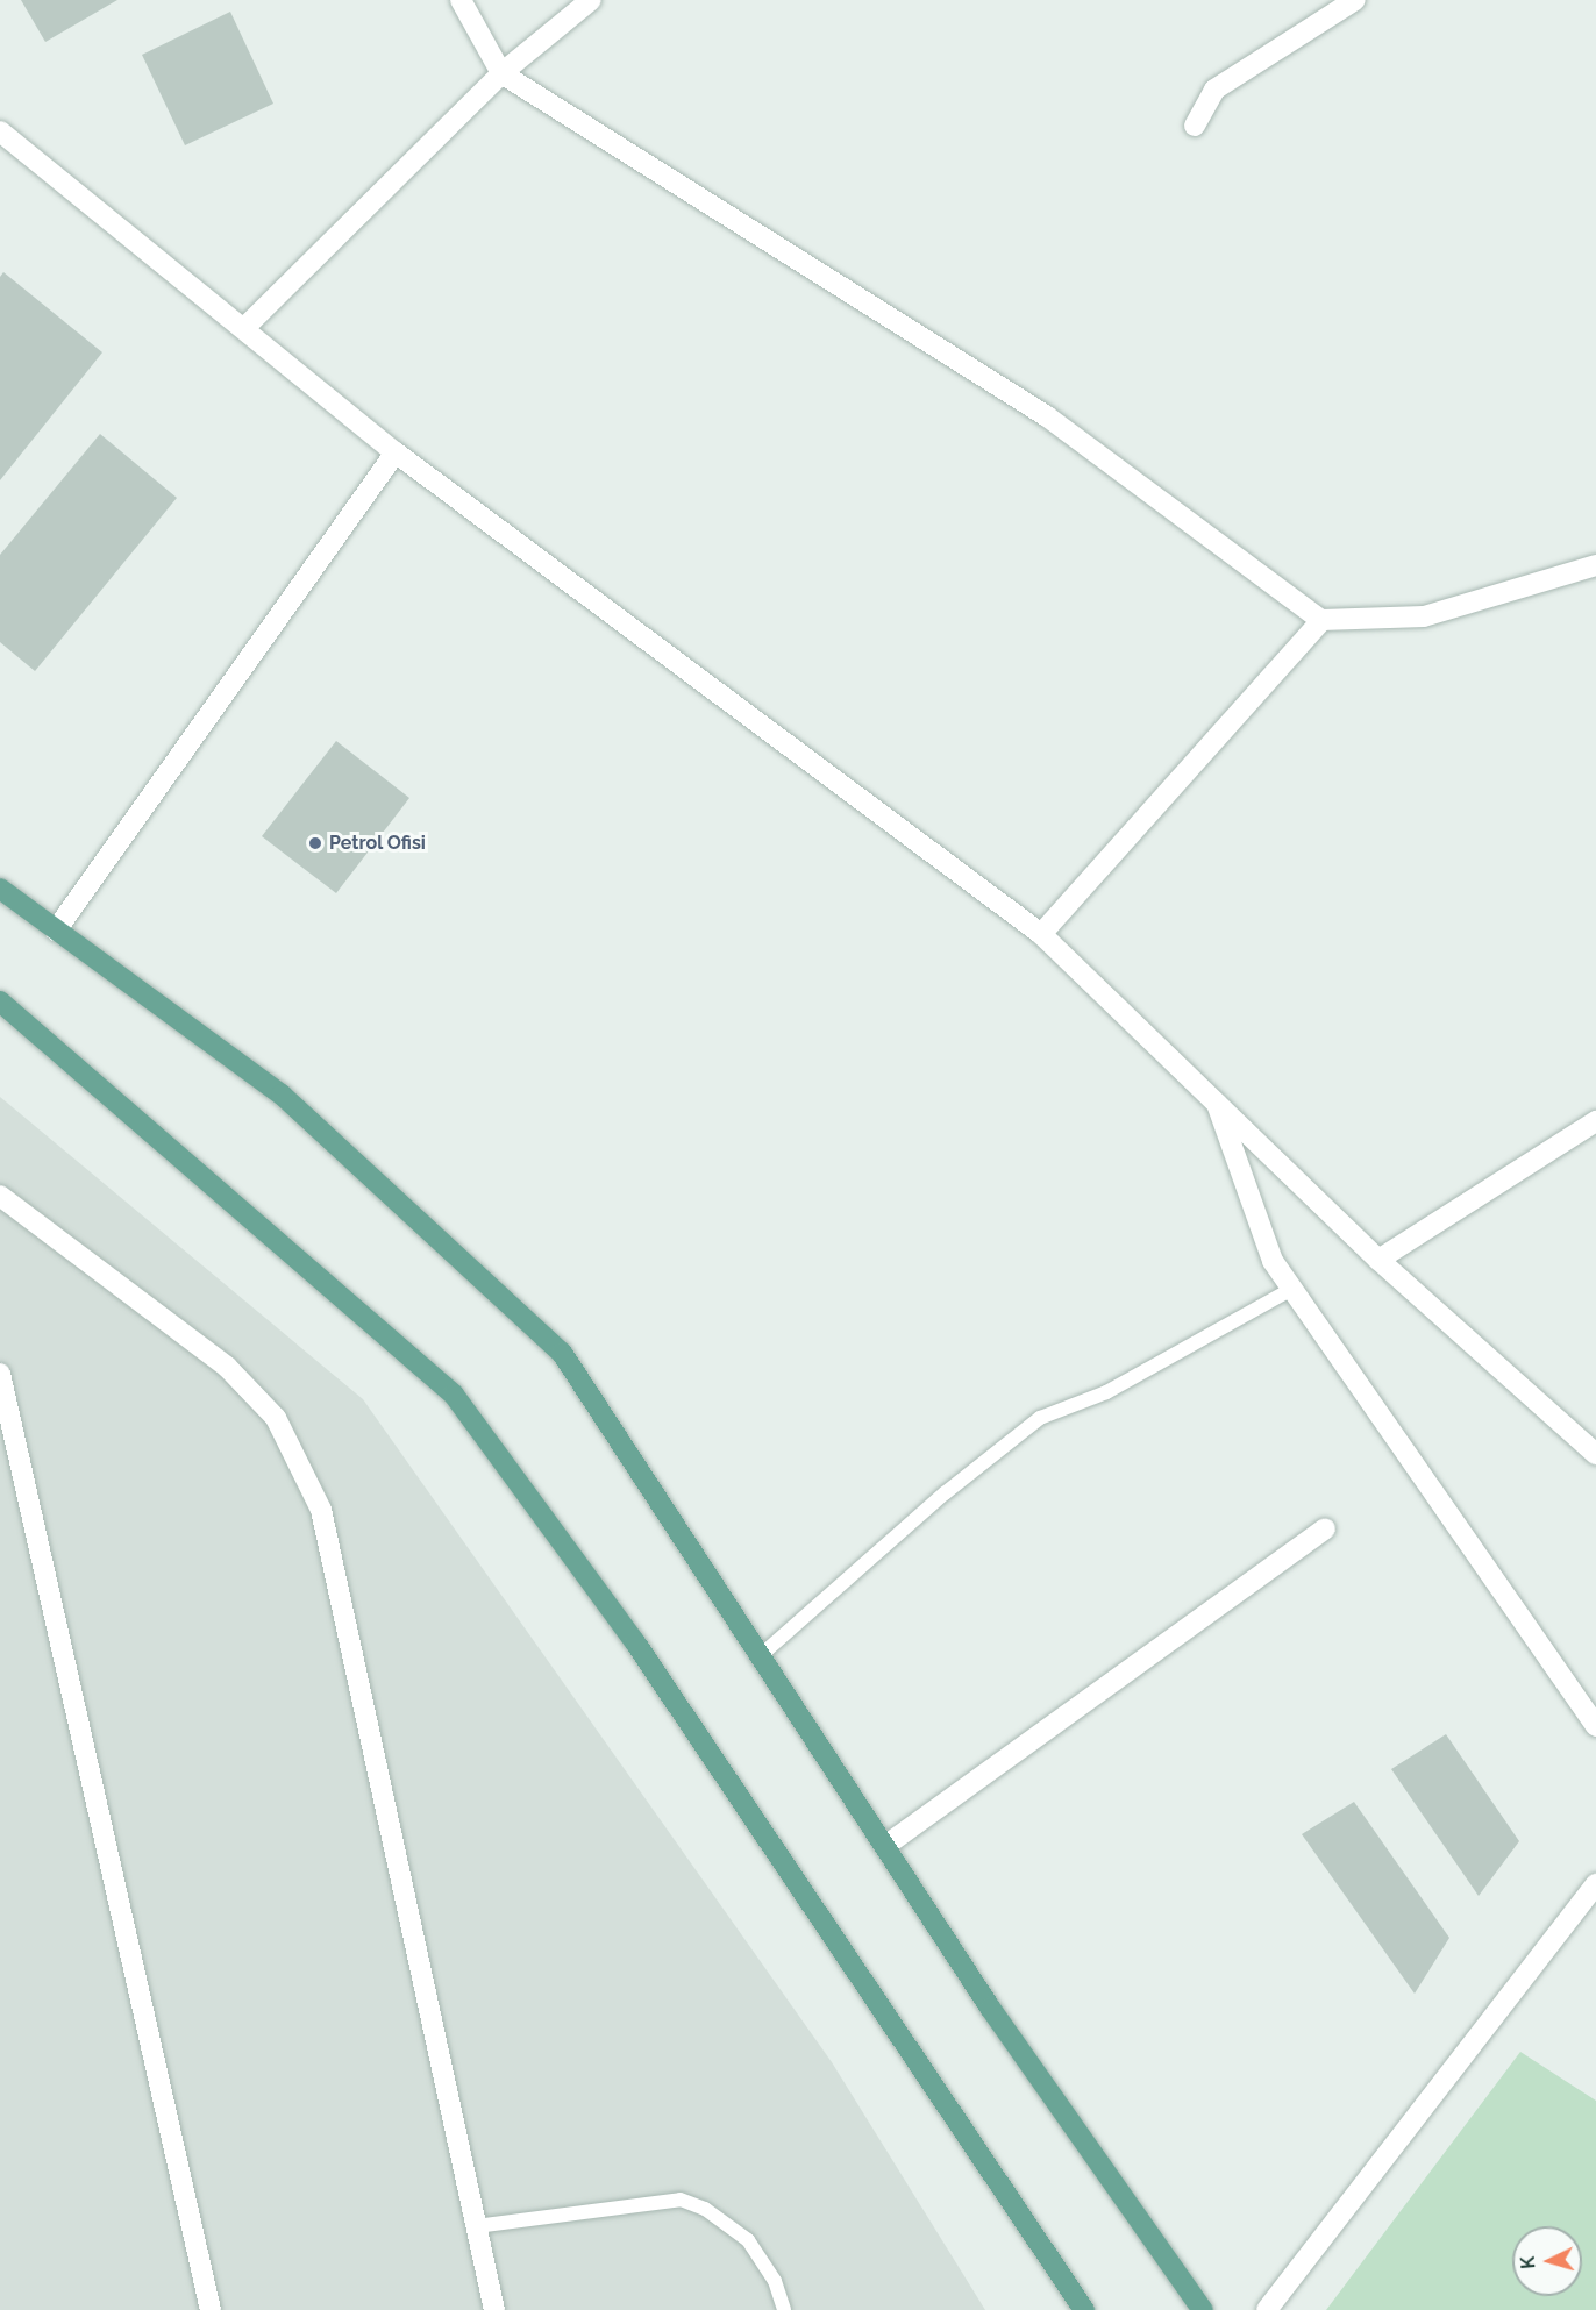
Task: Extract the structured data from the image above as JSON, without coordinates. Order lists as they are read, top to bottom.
{
  "places": ["Petrol Ofisi"],
  "north": "left"
}
